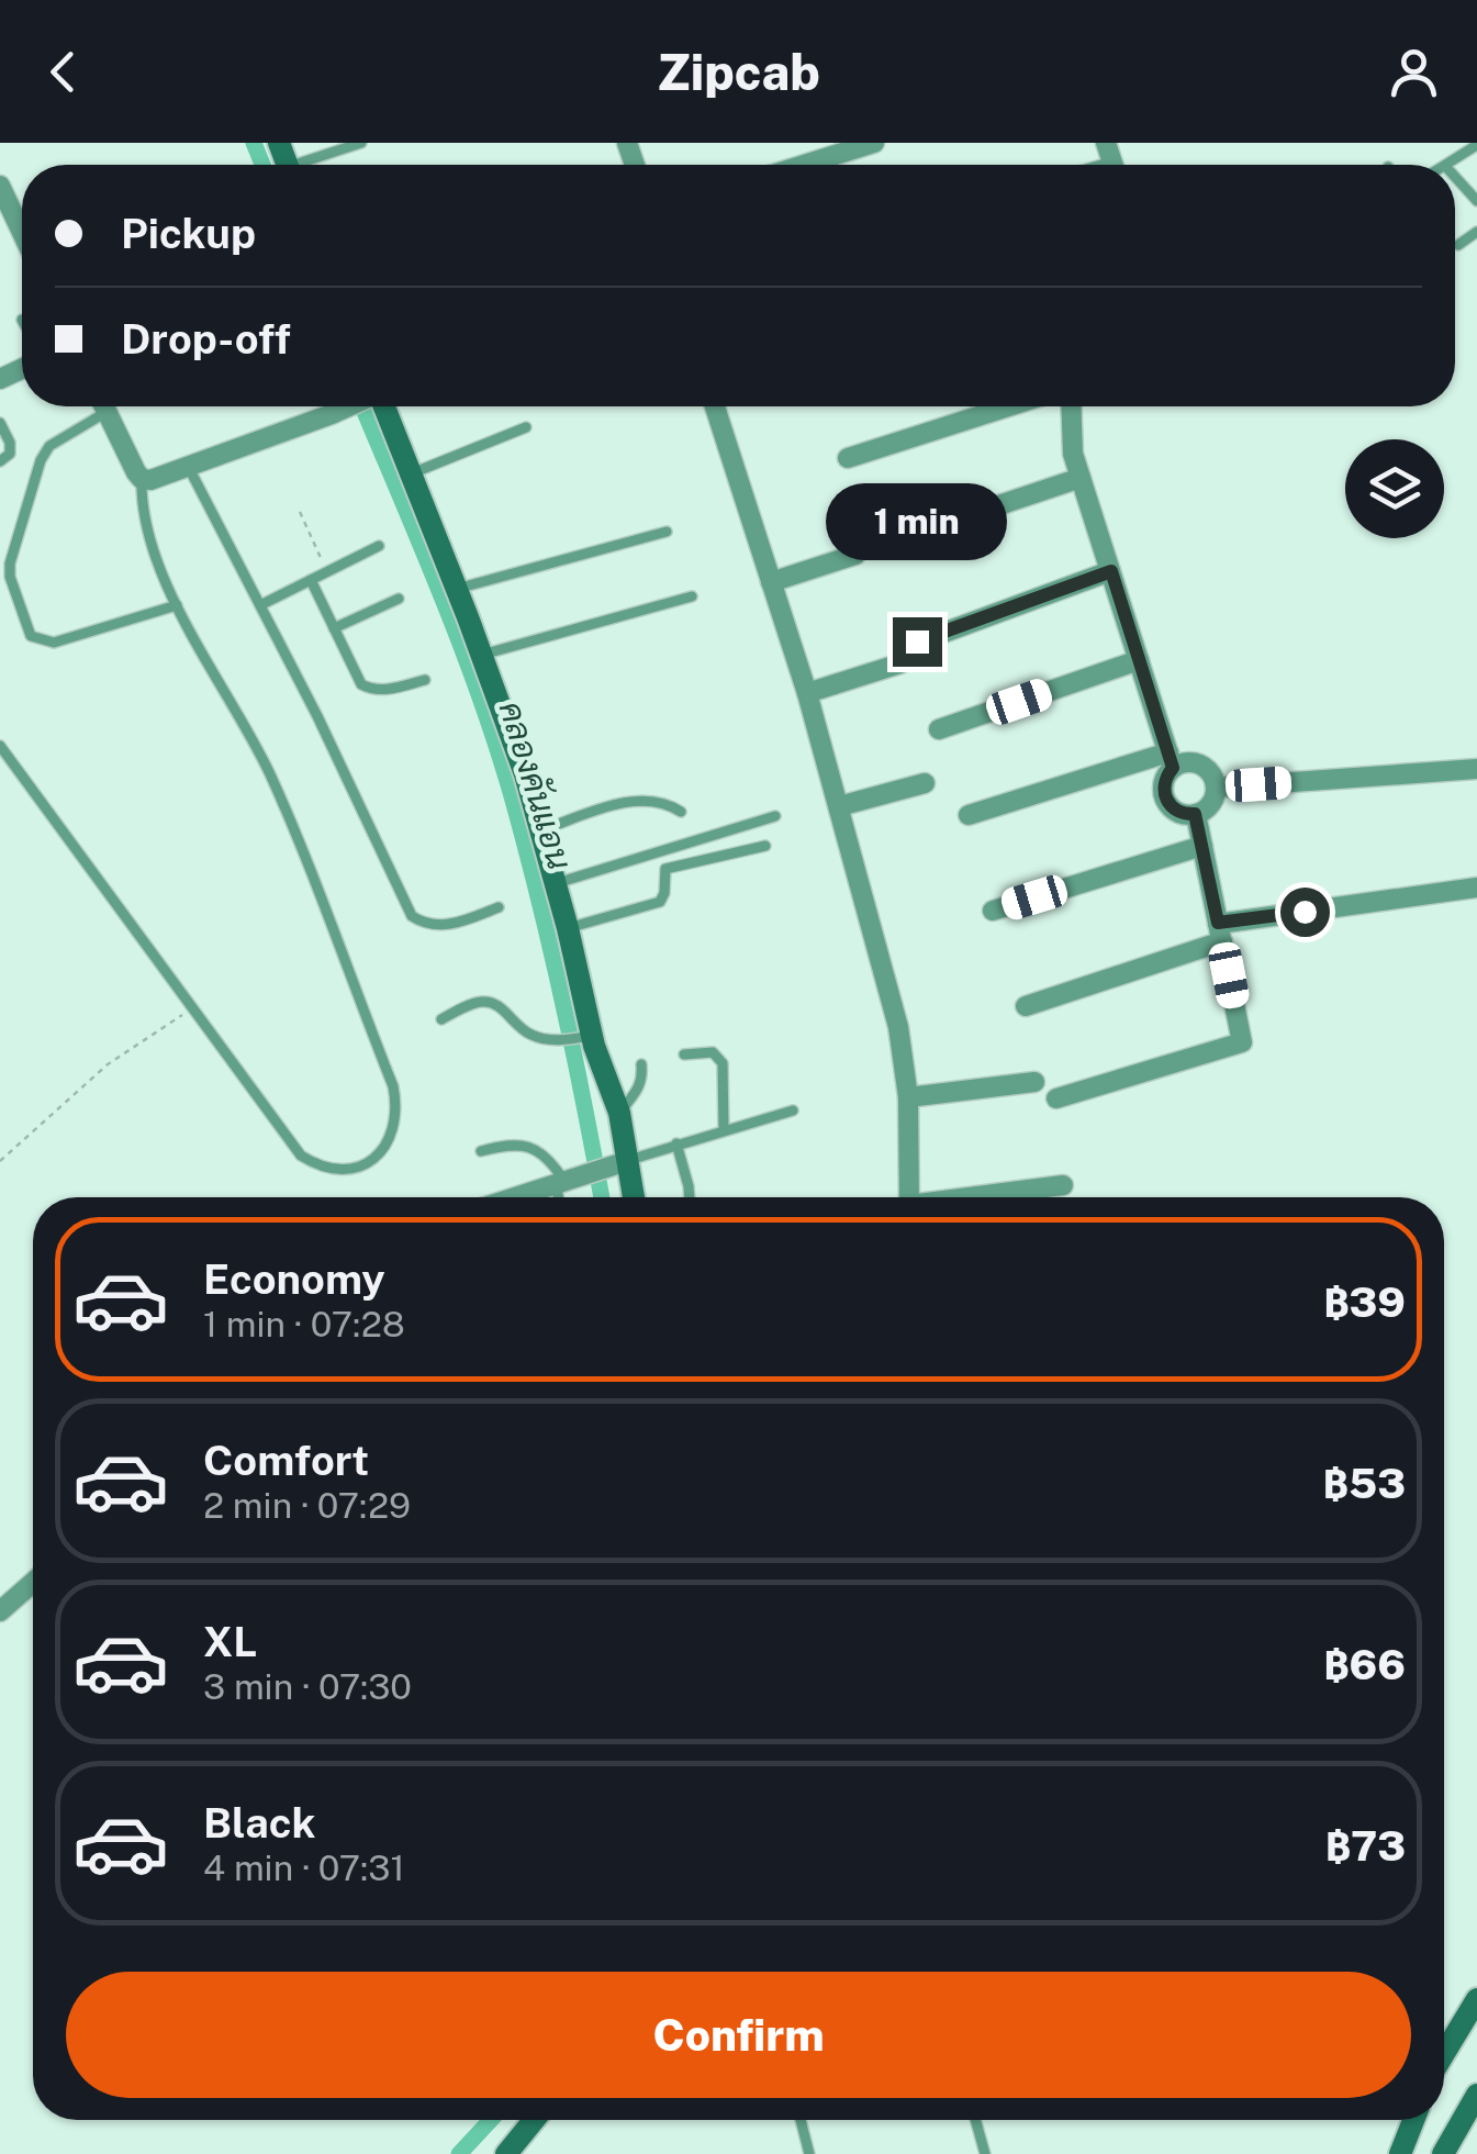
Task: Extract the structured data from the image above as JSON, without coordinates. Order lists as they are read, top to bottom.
{
  "water": ["คลองคันแอน"],
  "page": {
    "header": "Zipcab",
    "banner": ["Pickup", "Drop-off"],
    "bubble": "1 min",
    "list": [
      {
        "name": "Economy",
        "note": "1 min · 07:28",
        "value": "฿39"
      },
      {
        "name": "Comfort",
        "note": "2 min · 07:29",
        "value": "฿53"
      },
      {
        "name": "XL",
        "note": "3 min · 07:30",
        "value": "฿66"
      },
      {
        "name": "Black",
        "note": "4 min · 07:31",
        "value": "฿73"
      }
    ],
    "buttons": "Confirm"
  }
}
